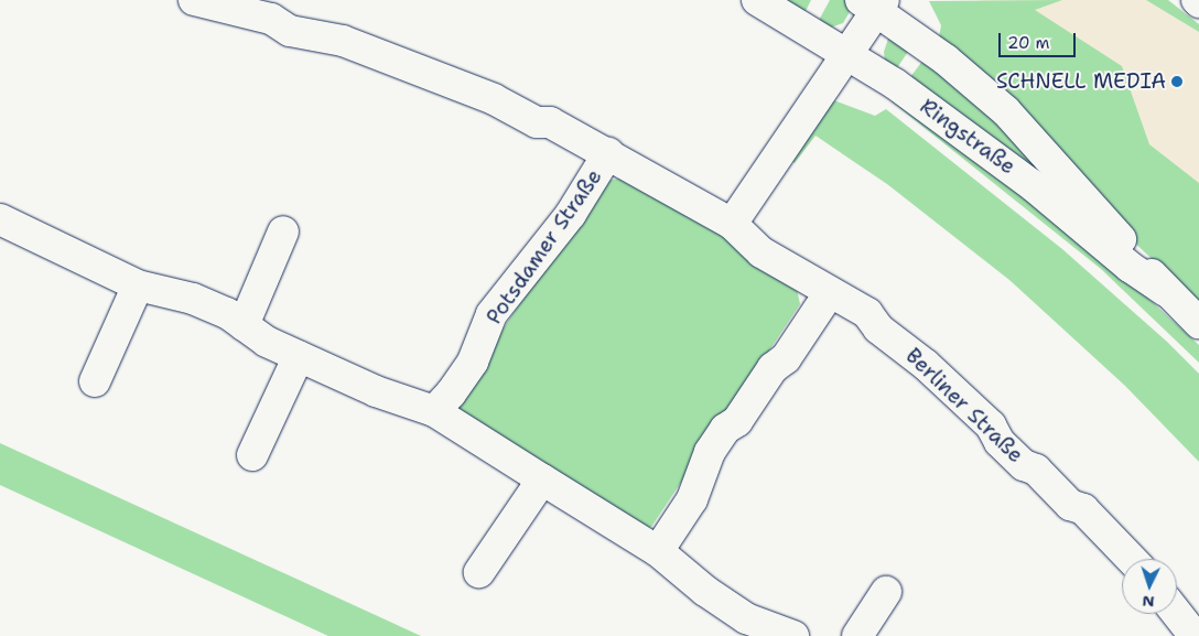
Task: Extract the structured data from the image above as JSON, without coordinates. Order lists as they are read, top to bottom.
{
  "streets": {
    "street": ["Ringstraße", "Potsdamer Straße", "Berliner Straße"]
  },
  "crossings": [
    ["Potsdamer Straße", "Berliner Straße"]
  ],
  "places": ["SCHNELL MEDIA"],
  "scale_bar": "20 m",
  "north": "bottom"
}
